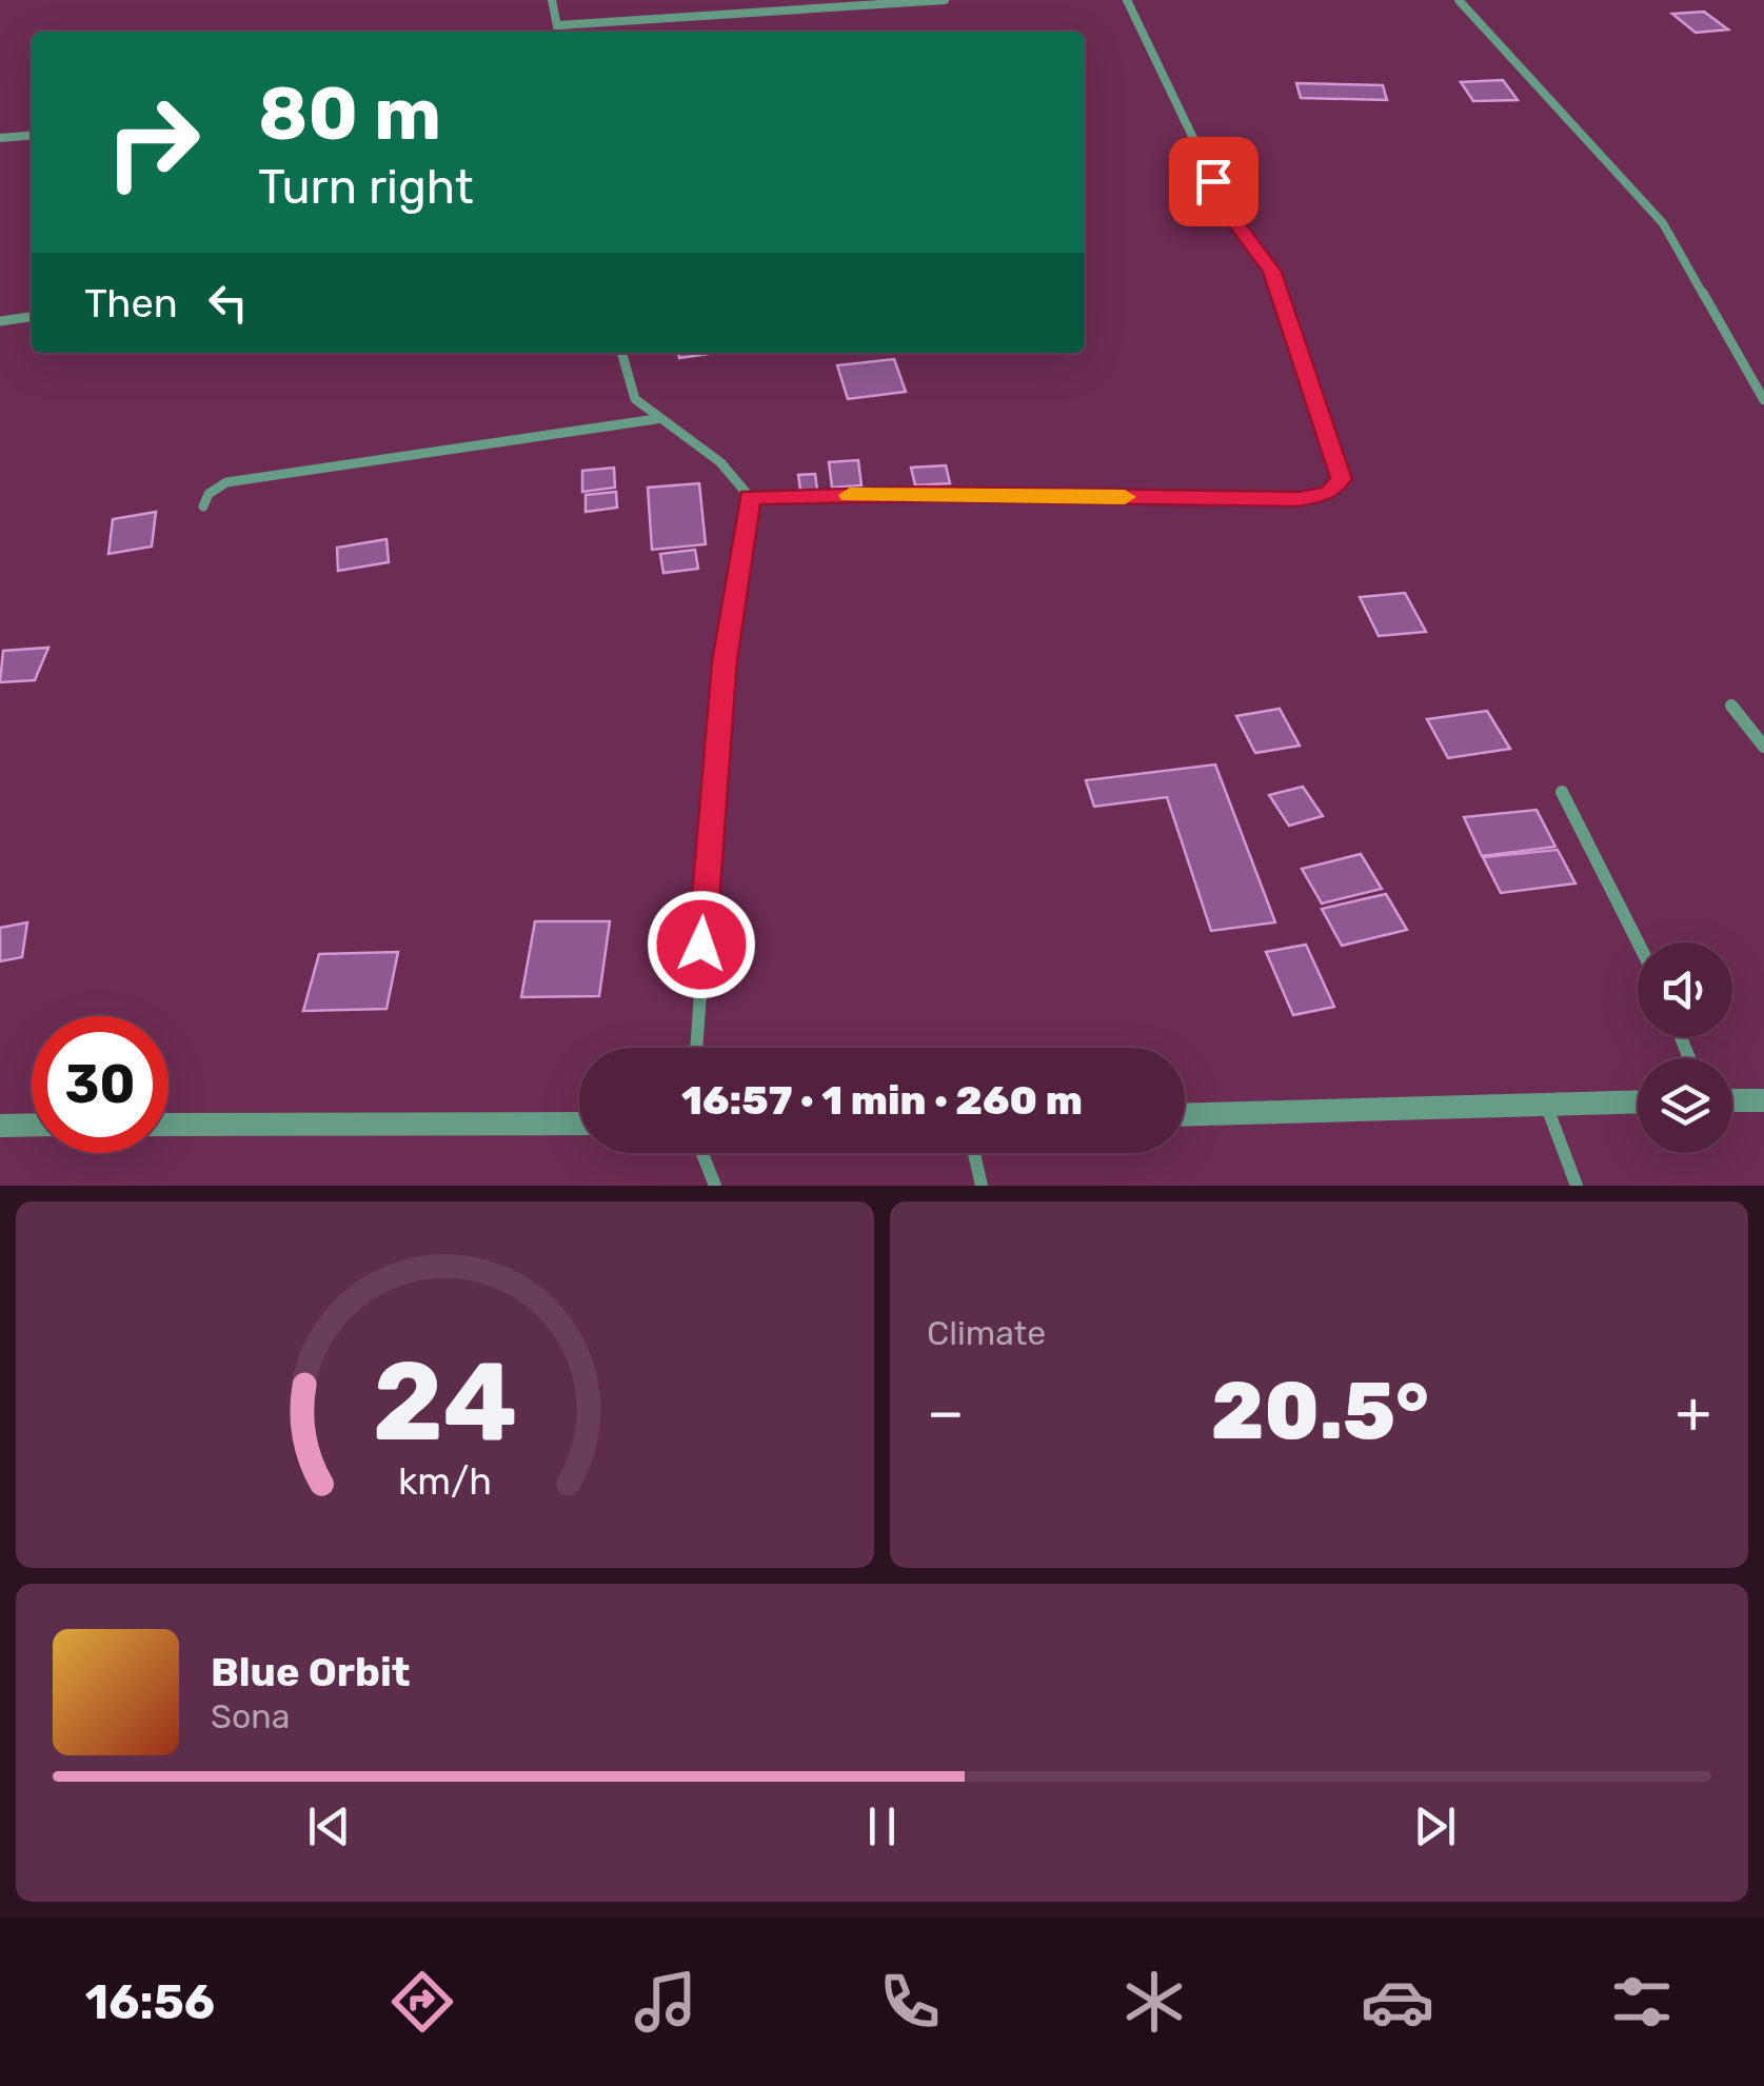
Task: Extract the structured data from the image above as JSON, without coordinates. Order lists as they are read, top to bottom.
{
  "page": {
    "turn": ["80 m", "Turn right"],
    "then": "Then",
    "limit": "30",
    "trip": "16:57 · 1 min · 260 m",
    "tile": "Climate",
    "heat": ["−", "20.5°", "+"],
    "song": ["Blue Orbit", "Sona"],
    "tabs": "16:56",
    "gauge": ["24", "km/h"]
  }
}
